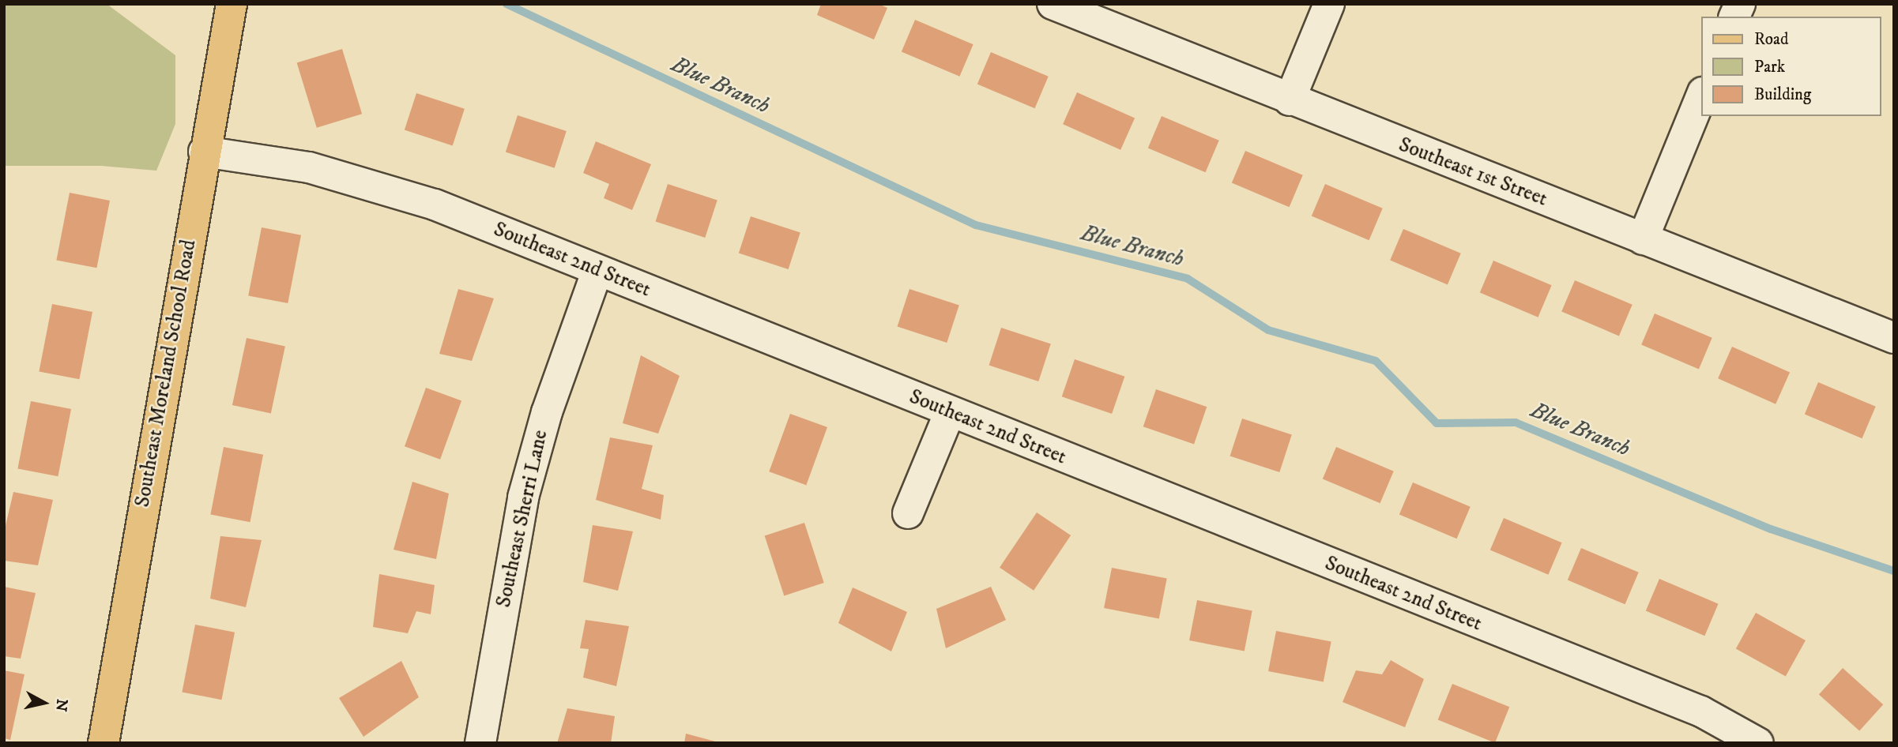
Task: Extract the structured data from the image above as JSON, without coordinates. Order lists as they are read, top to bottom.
{
  "streets": {
    "main road": ["Southeast Moreland School Road"],
    "street": ["Southeast 1st Street", "Southeast 2nd Street", "Southeast Sherri Lane"]
  },
  "crossings": [
    ["Southeast 2nd Street", "Southeast Moreland School Road"],
    ["Southeast 2nd Street", "Southeast Sherri Lane"]
  ],
  "water": ["Blue Branch"],
  "legend": ["Road", "Park", "Building"],
  "north": "right"
}
